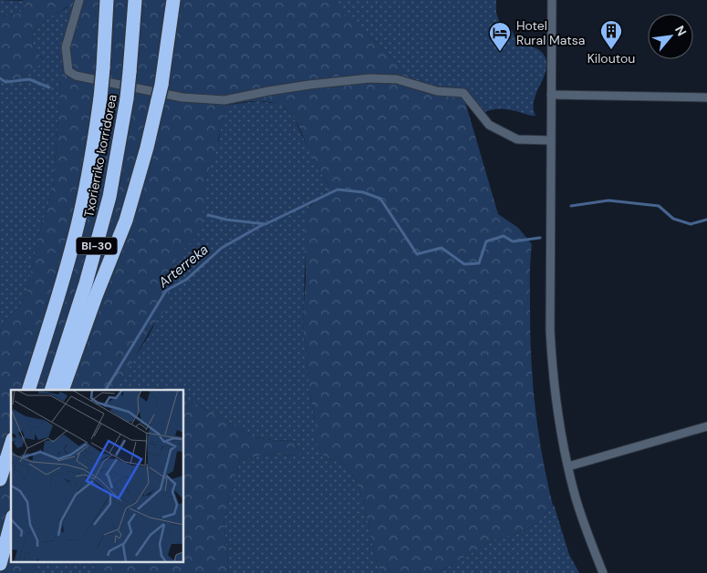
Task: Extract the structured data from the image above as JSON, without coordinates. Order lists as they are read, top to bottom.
{
  "streets": {
    "highway": ["Txorierriko korridorea", "BI-30"]
  },
  "water": ["Arterreka"],
  "places": {
    "building": ["Kiloutou"],
    "hotel": ["Hotel Rural Matsa"]
  },
  "north": "top right"
}
